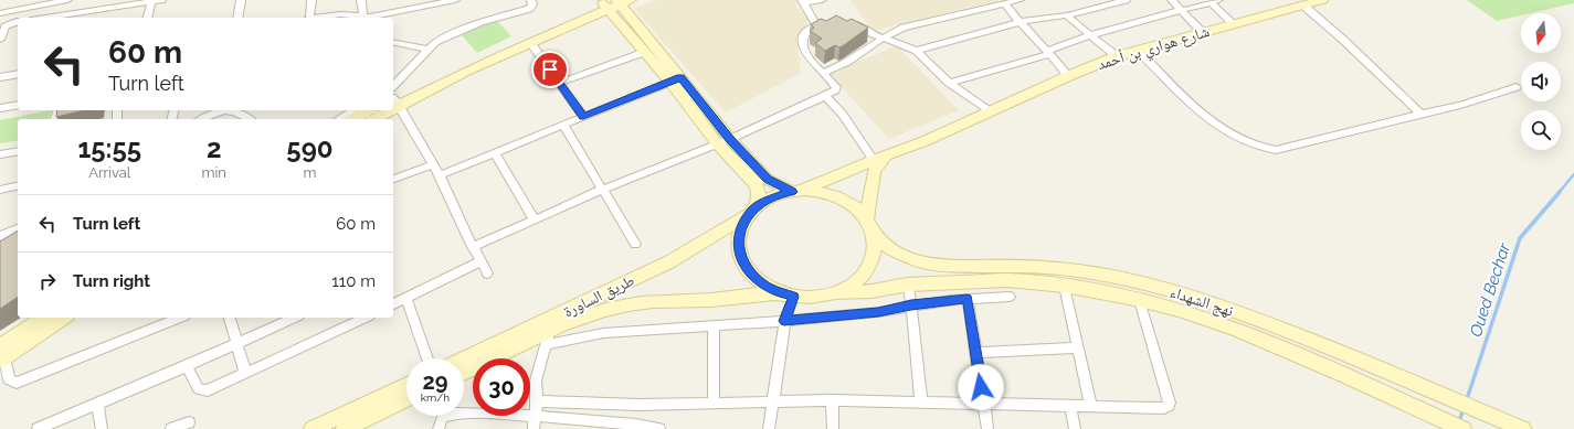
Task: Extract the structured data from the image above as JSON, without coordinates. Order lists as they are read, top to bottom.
{
  "streets": {
    "main road": ["شارع هواري بن أحمد", "طريق الساورة", "نهج الشهداء"]
  },
  "crossings": [
    ["طريق الساورة", "نهج الشهداء"]
  ],
  "water": ["Oued Bechar"],
  "north": "bottom",
  "page": {
    "turn": ["60 m", "Turn left"],
    "eta": [
      "15:55",
      "Arrival",
      "2",
      "min",
      "590",
      "m"
    ],
    "list": [
      {
        "name": "Turn left",
        "value": "60 m"
      },
      {
        "name": "Turn right",
        "value": "110 m"
      }
    ],
    "speed": "29 km/h",
    "limit": "30"
  }
}
